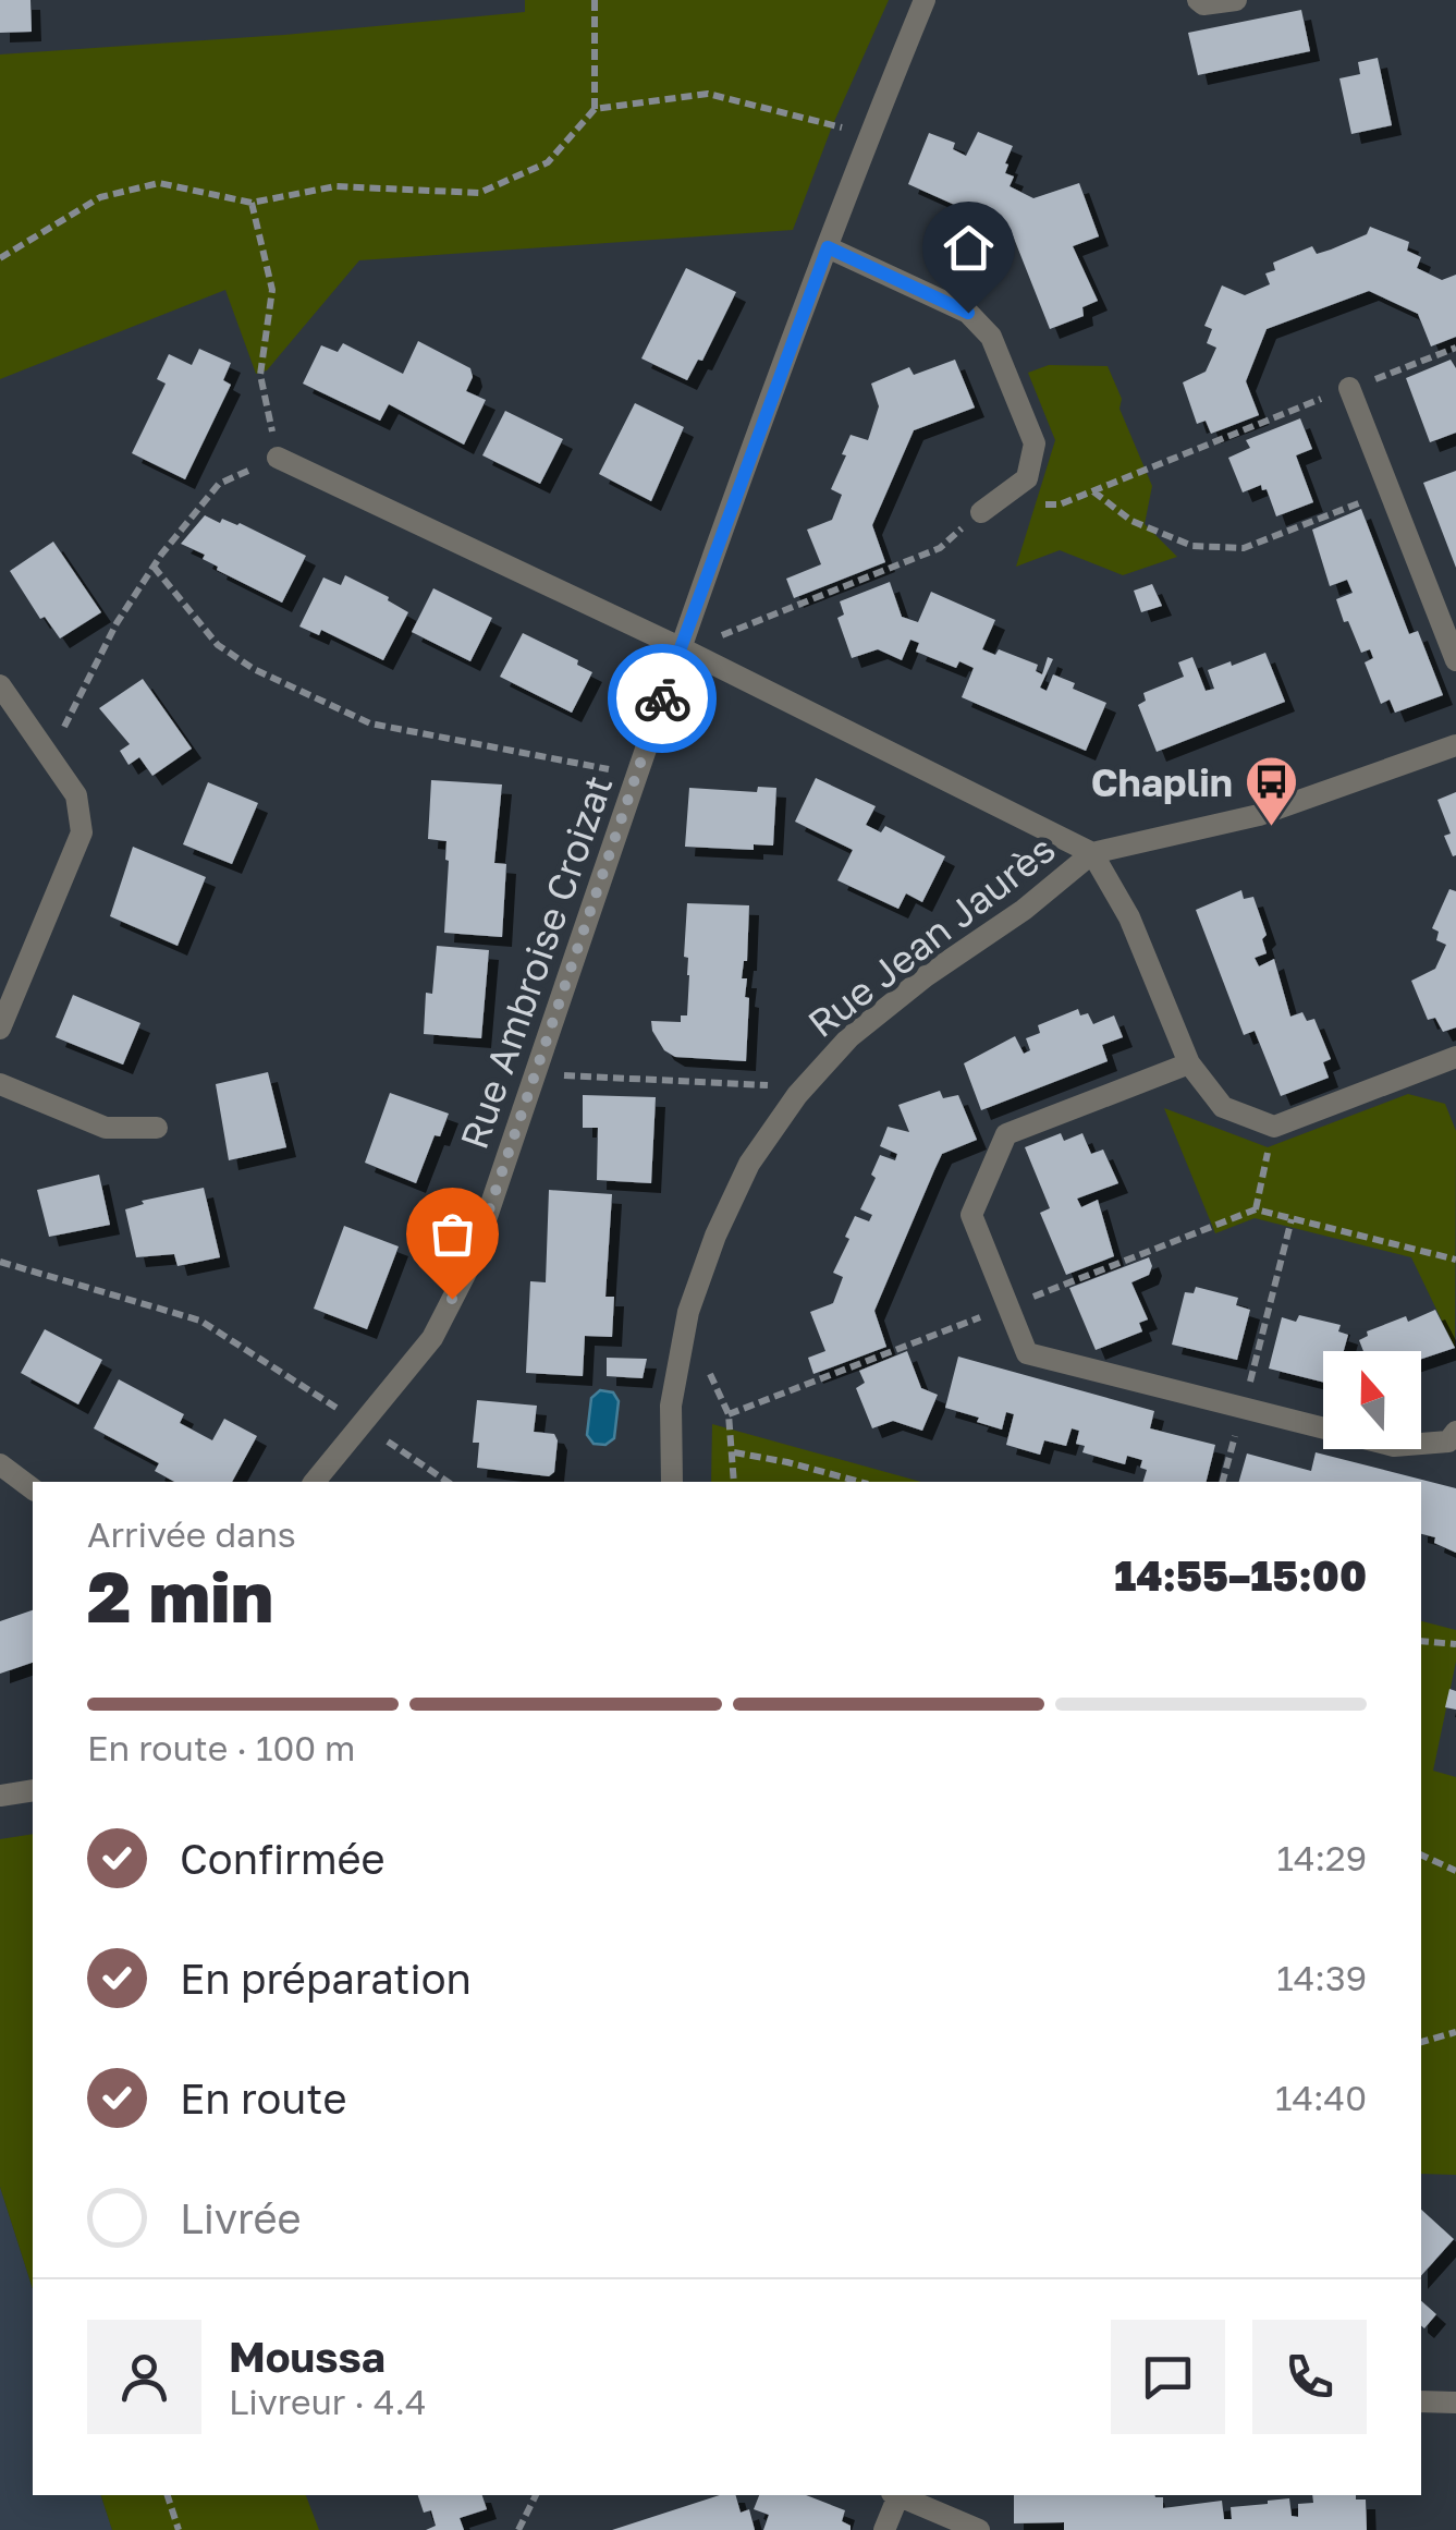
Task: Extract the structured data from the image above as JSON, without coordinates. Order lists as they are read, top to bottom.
{
  "streets": {
    "street": ["Rue Jean Jaurès", "Rue Ambroise Croizat"]
  },
  "places": {
    "bus stop": ["Chaplin"]
  },
  "north": "top",
  "page": {
    "heading": ["2 min", "Arrivée dans", "14:55–15:00"],
    "panel": ["Moussa", "Livreur · 4.4"],
    "bar": "En route · 100 m",
    "list": [
      ["Confirmée", "14:29"],
      ["En préparation", "14:39"],
      ["En route", "14:40"],
      "Livrée"
    ]
  }
}
